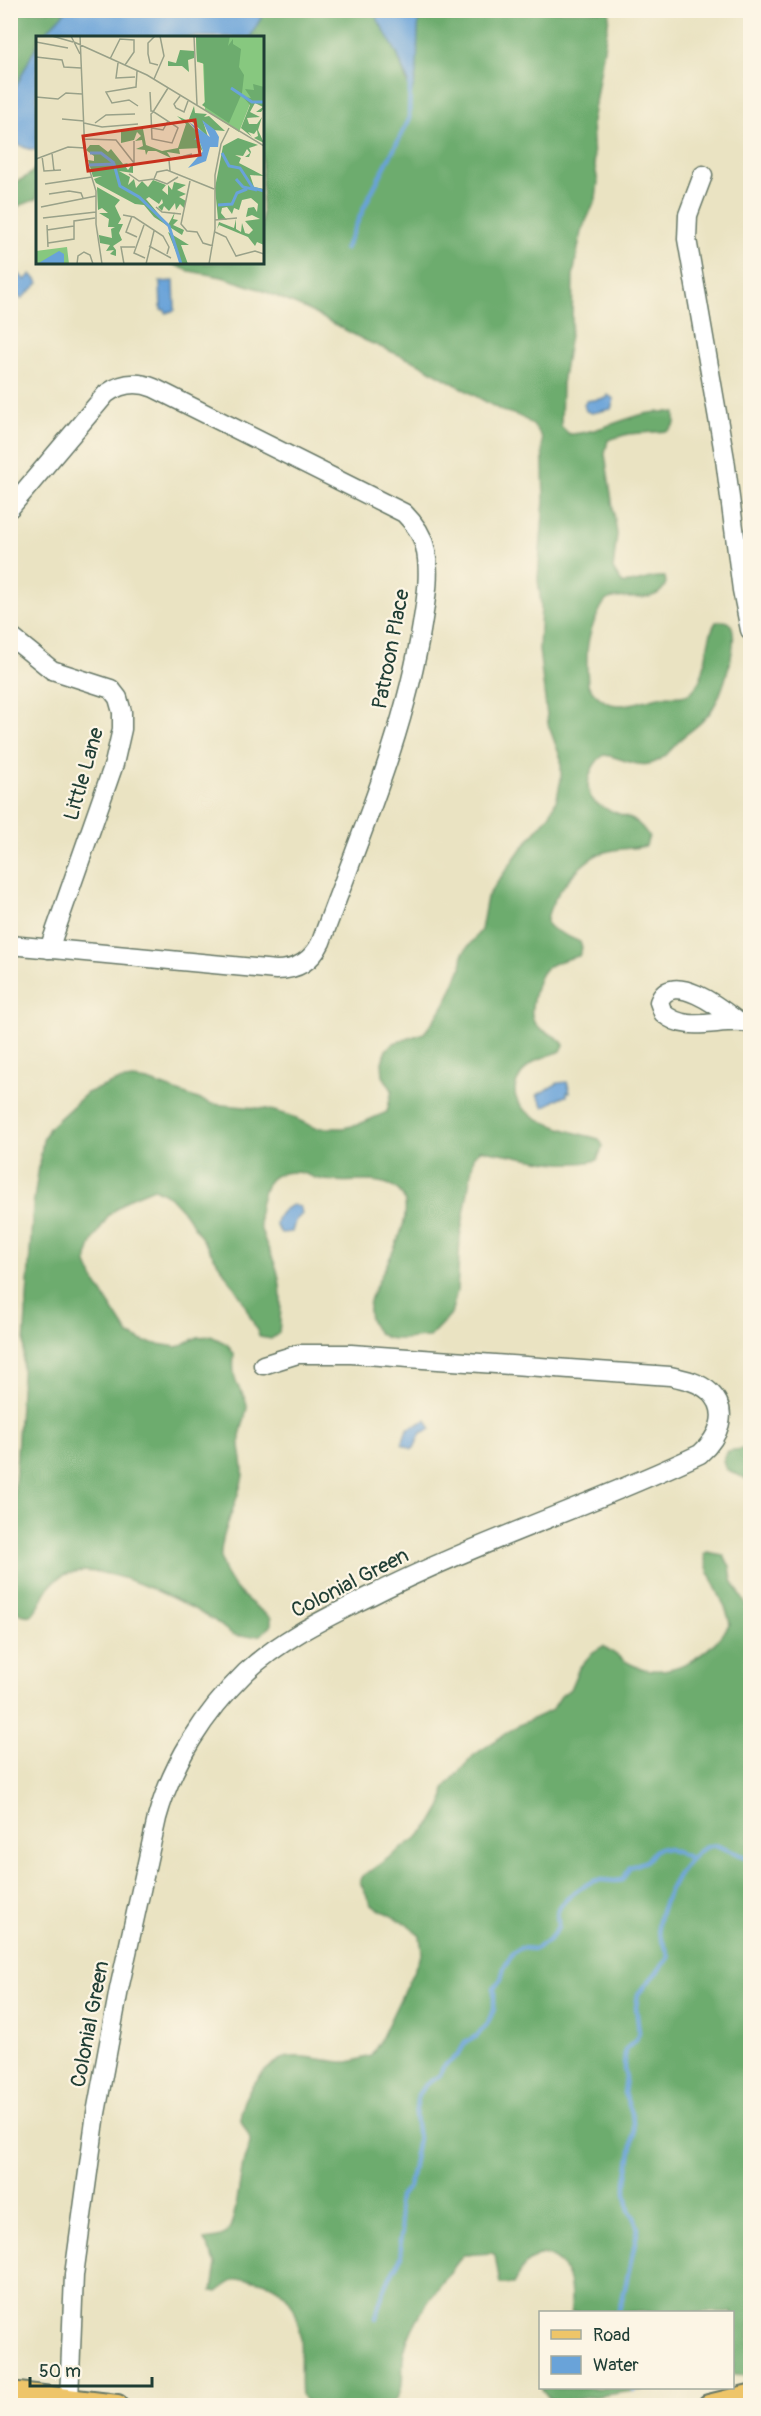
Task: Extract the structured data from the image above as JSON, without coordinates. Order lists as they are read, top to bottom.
{
  "streets": {
    "street": ["Patroon Place", "Little Lane", "Colonial Green"]
  },
  "crossings": [
    ["Patroon Place", "Little Lane"]
  ],
  "legend": ["Road", "Water"],
  "scale_bar": "50 m"
}
